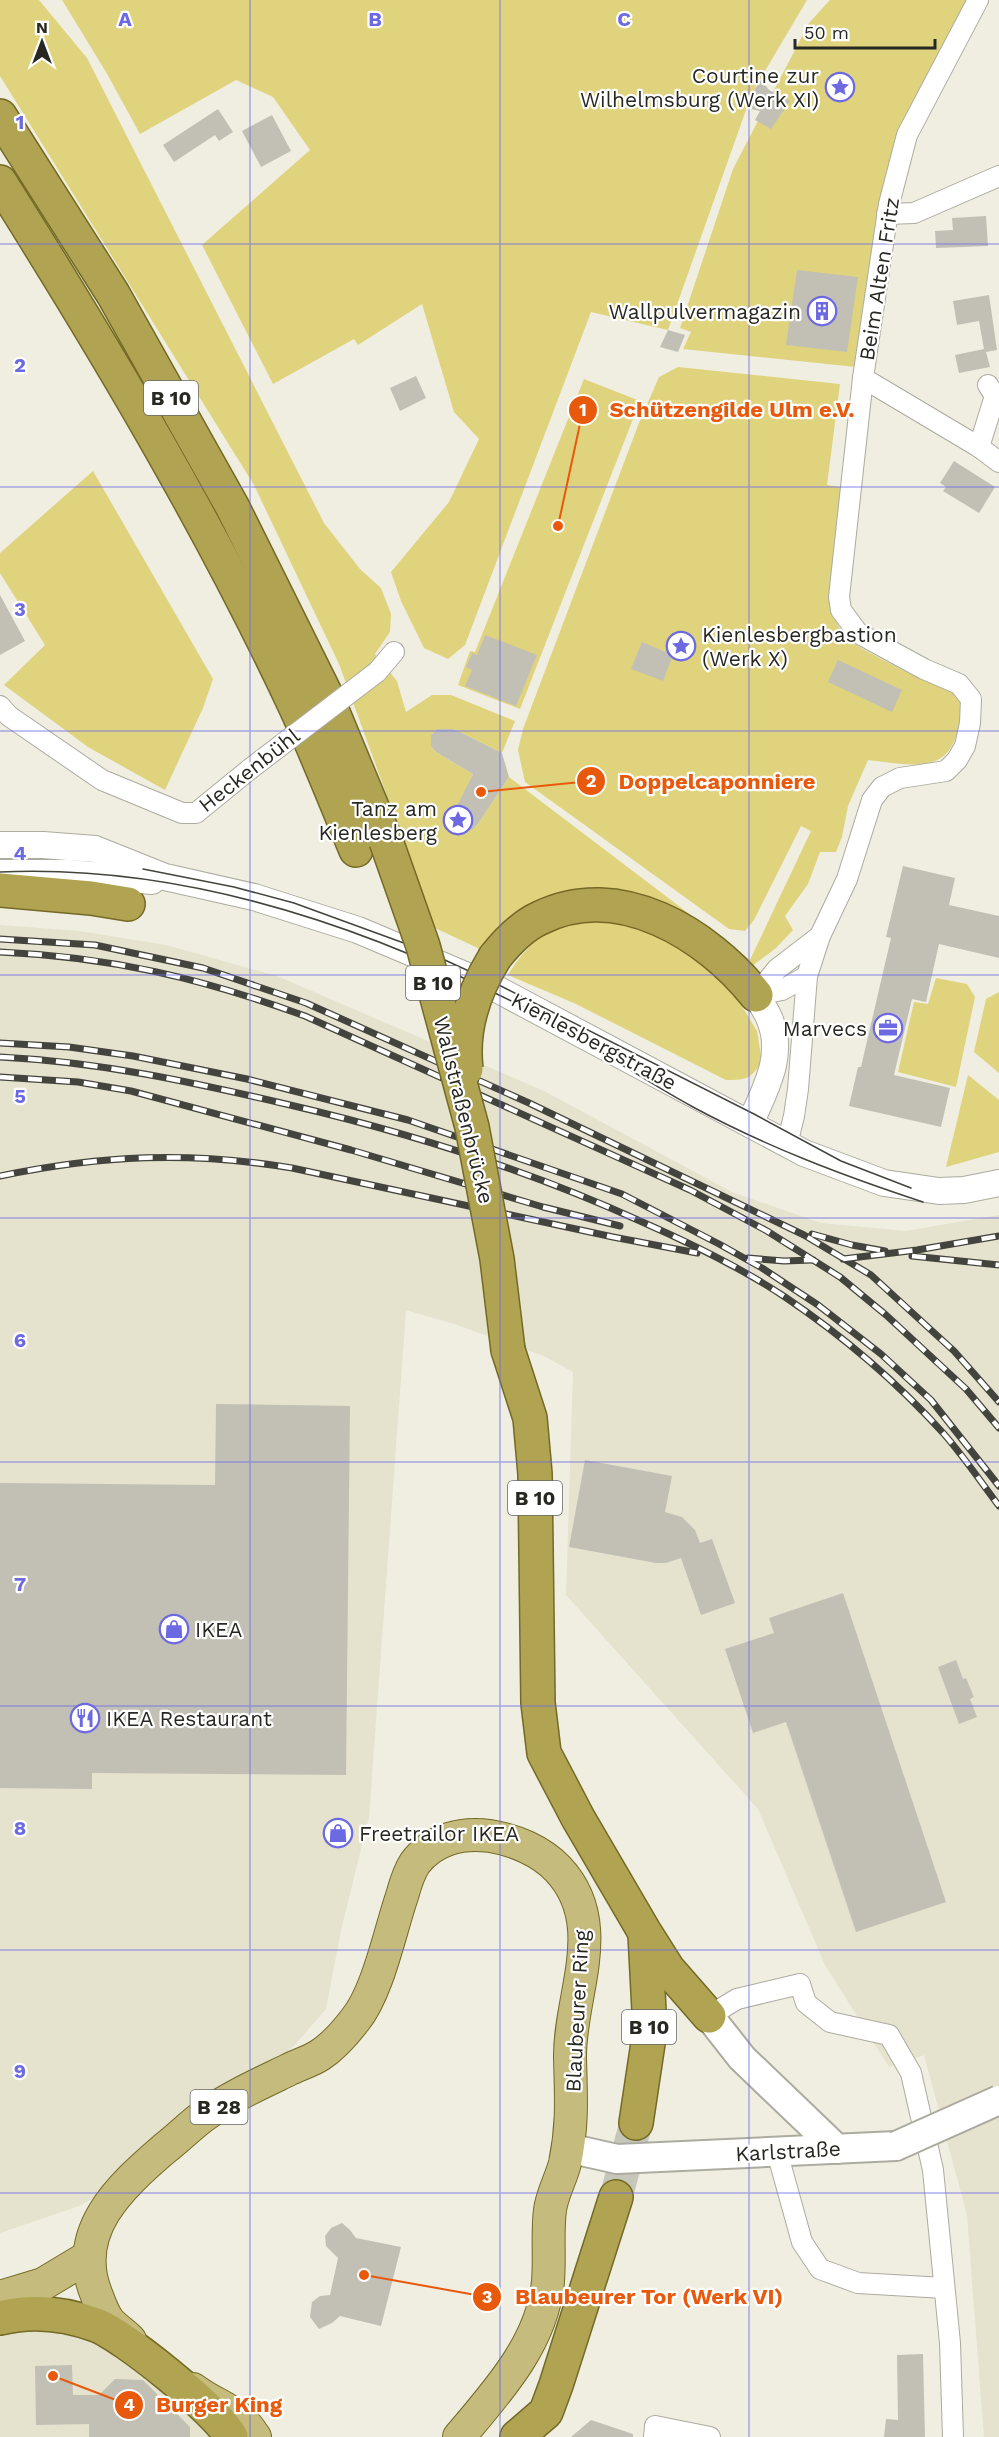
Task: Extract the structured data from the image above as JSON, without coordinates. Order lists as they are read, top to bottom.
{
  "streets": {
    "highway": ["B 10", "Wallstraßenbrücke"],
    "main road": ["Blaubeurer Ring", "B 28", "Karlstraße"],
    "street": ["Beim Alten Fritz", "Heckenbühl", "Kienlesbergstraße"]
  },
  "crossings": [
    ["Beim Alten Fritz", "Kienlesbergstraße"],
    ["B 10", "Wallstraßenbrücke"],
    ["Blaubeurer Ring", "B 28"],
    ["Blaubeurer Ring", "Karlstraße"]
  ],
  "places": {
    "place": ["Courtine zur Wilhelmsburg (Werk XI)", "Kienlesbergbastion (Werk X)", "Tanz am Kienlesberg"],
    "building": ["Wallpulvermagazin"],
    "other": [
      "Schützengilde Ulm e.V.",
      "Doppelcaponniere",
      "Blaubeurer Tor (Werk VI)",
      "Burger King"
    ],
    "office": ["Marvecs"],
    "shop": ["IKEA", "Freetrailor IKEA"],
    "restaurant": ["IKEA Restaurant"]
  },
  "scale_bar": "50 m",
  "north": "top",
  "grid": {
    "columns": ["A", "B", "C"],
    "rows": [
      "1",
      "2",
      "3",
      "4",
      "5",
      "6",
      "7",
      "8",
      "9"
    ]
  }
}
